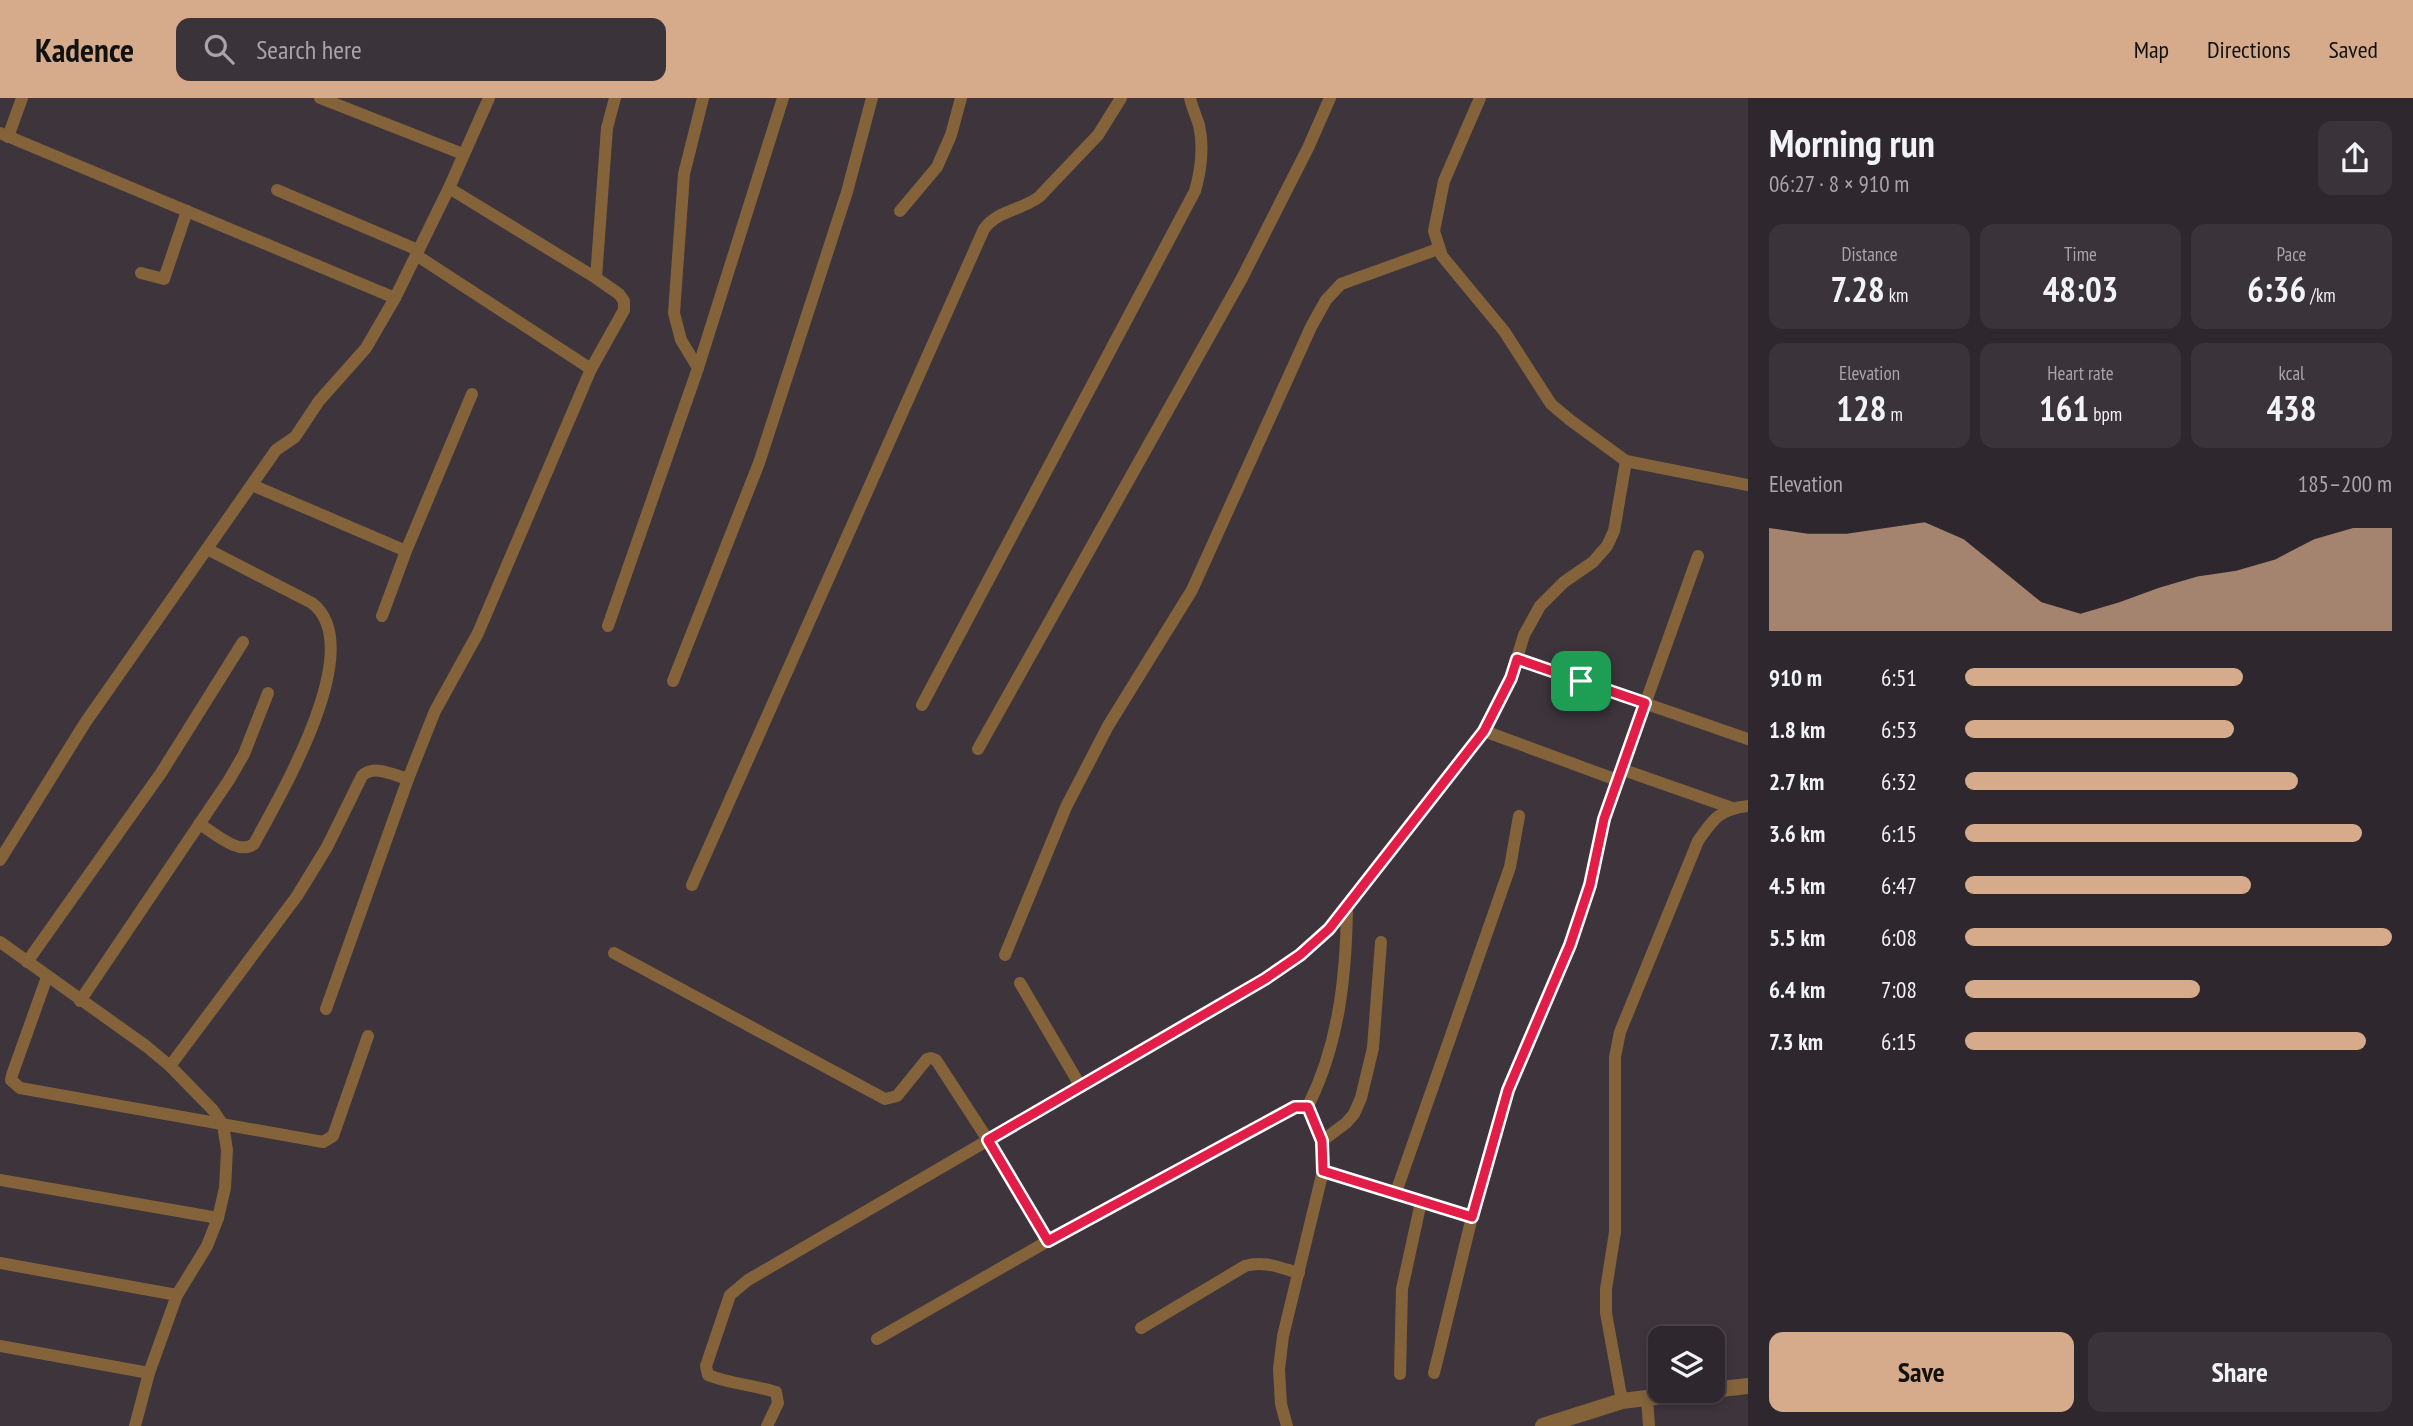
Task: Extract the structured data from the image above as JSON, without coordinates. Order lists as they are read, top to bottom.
{
  "page": {
    "header": "Kadence",
    "search": "Search here",
    "nav": ["Map", "Directions", "Saved"],
    "heading": ["Morning run", "06:27 · 8 × 910 m"],
    "stats": [
      ["Distance", "7.28 km"],
      ["Time", "48:03"],
      ["Pace", "6:36 /km"],
      ["Elevation", "128 m"],
      ["Heart rate", "161 bpm"],
      ["kcal", "438"]
    ],
    "chart": ["Elevation", "185–200 m"],
    "list": [
      {
        "name": "910 m",
        "note": "6:51"
      },
      {
        "name": "1.8 km",
        "note": "6:53"
      },
      {
        "name": "2.7 km",
        "note": "6:32"
      },
      {
        "name": "3.6 km",
        "note": "6:15"
      },
      {
        "name": "4.5 km",
        "note": "6:47"
      },
      {
        "name": "5.5 km",
        "note": "6:08"
      },
      {
        "name": "6.4 km",
        "note": "7:08"
      },
      {
        "name": "7.3 km",
        "note": "6:15"
      }
    ],
    "buttons": ["Save", "Share"]
  }
}
